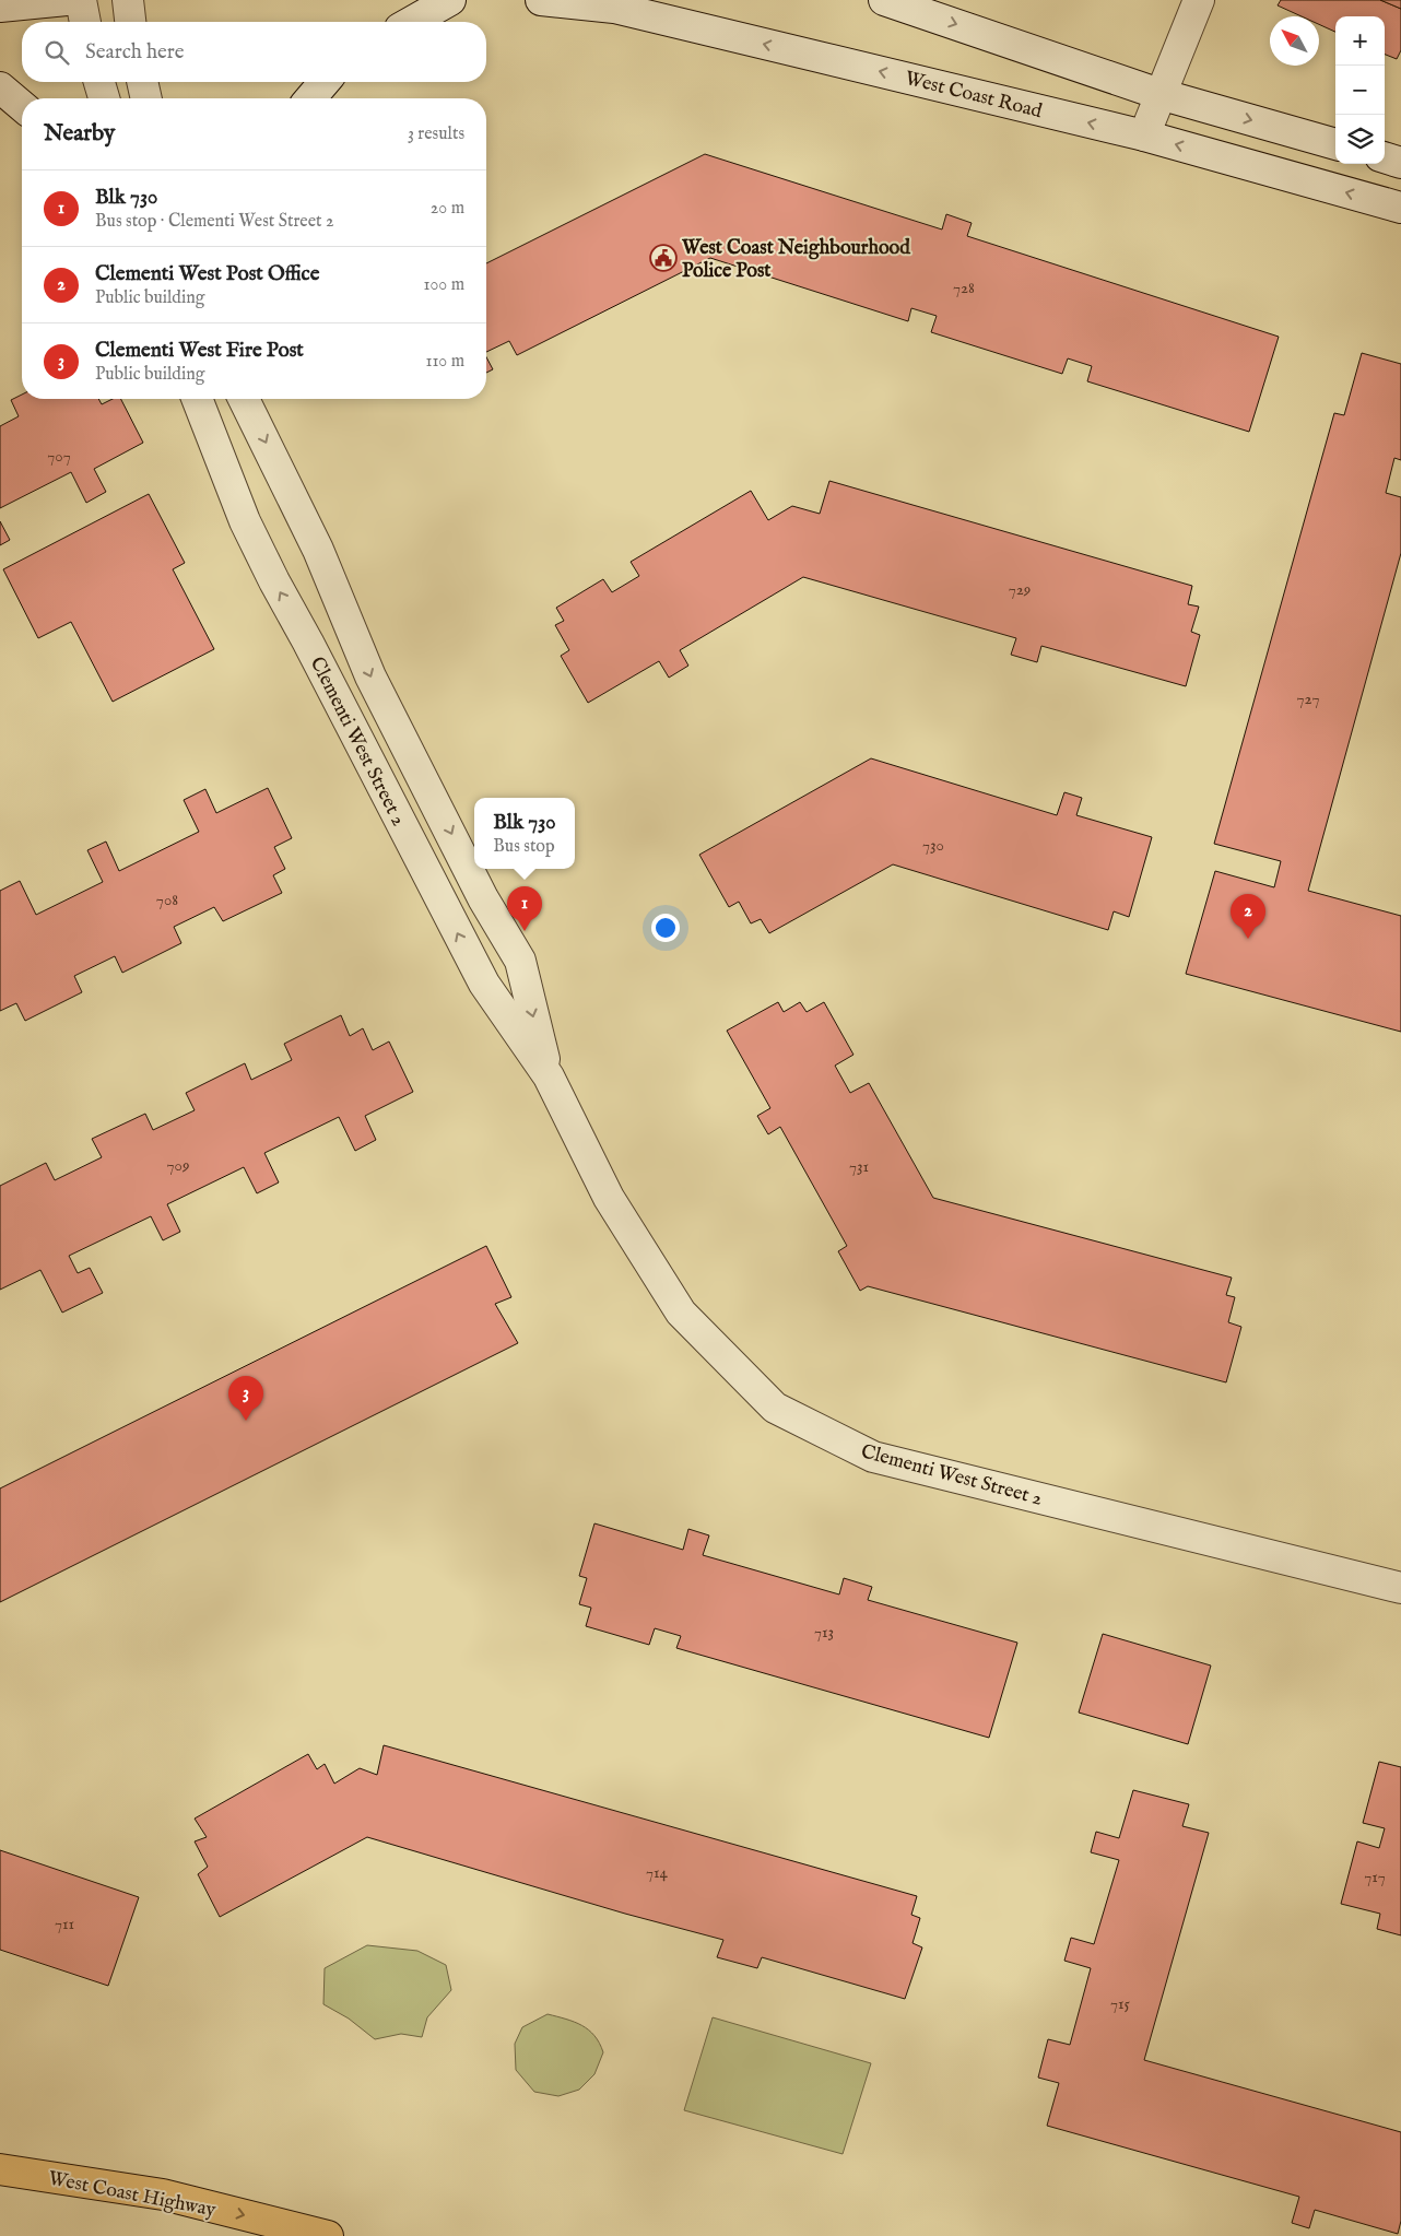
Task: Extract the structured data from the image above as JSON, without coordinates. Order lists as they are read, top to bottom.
{
  "streets": {
    "highway": ["West Coast Highway"],
    "street": ["West Coast Road", "Clementi West Street 2"]
  },
  "one_way": ["West Coast Highway"],
  "places": {
    "public building": ["West Coast Neighbourhood Police Post"]
  },
  "house_numbers": [
    "728",
    "707",
    "729",
    "727",
    "730",
    "708",
    "709",
    "731",
    "713",
    "714",
    "717",
    "711",
    "715"
  ],
  "north": "top left",
  "page": {
    "map_buttons": ["+", "−"],
    "search": "Search here",
    "heading": ["Nearby", "3 results"],
    "list": [
      {
        "mark": "1",
        "name": "Blk 730",
        "note": "Bus stop · Clementi West Street 2",
        "value": "20 m"
      },
      {
        "mark": "2",
        "name": "Clementi West Post Office",
        "note": "Public building",
        "value": "100 m"
      },
      {
        "mark": "3",
        "name": "Clementi West Fire Post",
        "note": "Public building",
        "value": "110 m"
      }
    ],
    "popup": ["Blk 730", "Bus stop"],
    "pins": ["1", "2", "3"]
  }
}
